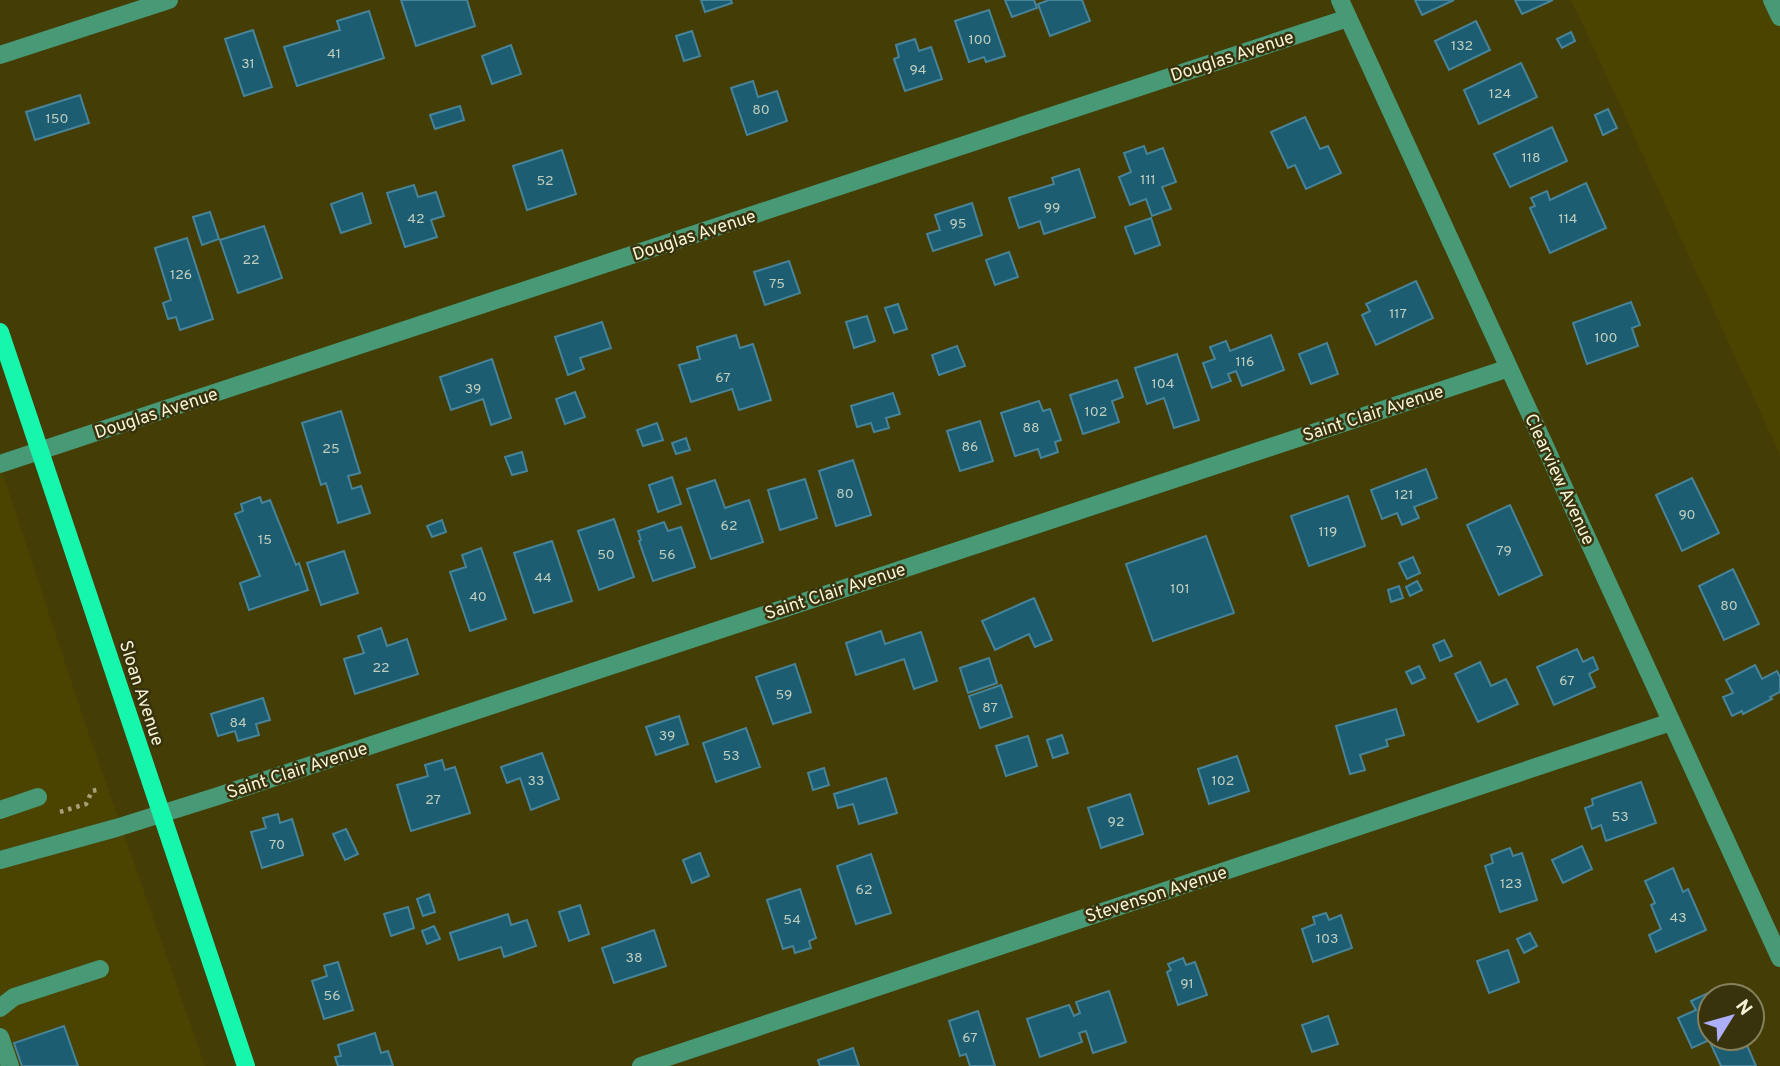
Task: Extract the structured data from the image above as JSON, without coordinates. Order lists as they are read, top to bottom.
{
  "streets": {
    "main road": ["Sloan Avenue"],
    "street": [
      "Douglas Avenue",
      "Saint Clair Avenue",
      "Clearview Avenue",
      "Stevenson Avenue"
    ]
  },
  "crossings": [
    ["Douglas Avenue", "Clearview Avenue"],
    ["Douglas Avenue", "Sloan Avenue"],
    ["Saint Clair Avenue", "Clearview Avenue"],
    ["Saint Clair Avenue", "Sloan Avenue"],
    ["Clearview Avenue", "Stevenson Avenue"]
  ],
  "house_numbers": [
    "100",
    "132",
    "41",
    "31",
    "94",
    "124",
    "80",
    "150",
    "118",
    "111",
    "52",
    "99",
    "42",
    "114",
    "95",
    "22",
    "126",
    "75",
    "117",
    "100",
    "116",
    "67",
    "104",
    "39",
    "102",
    "88",
    "86",
    "25",
    "80",
    "121",
    "90",
    "62",
    "119",
    "15",
    "79",
    "50",
    "56",
    "44",
    "101",
    "40",
    "80",
    "22",
    "67",
    "59",
    "87",
    "84",
    "39",
    "53",
    "33",
    "102",
    "27",
    "53",
    "92",
    "70",
    "123",
    "62",
    "43",
    "54",
    "103",
    "38",
    "91",
    "56",
    "67"
  ],
  "north": "top right"
}
